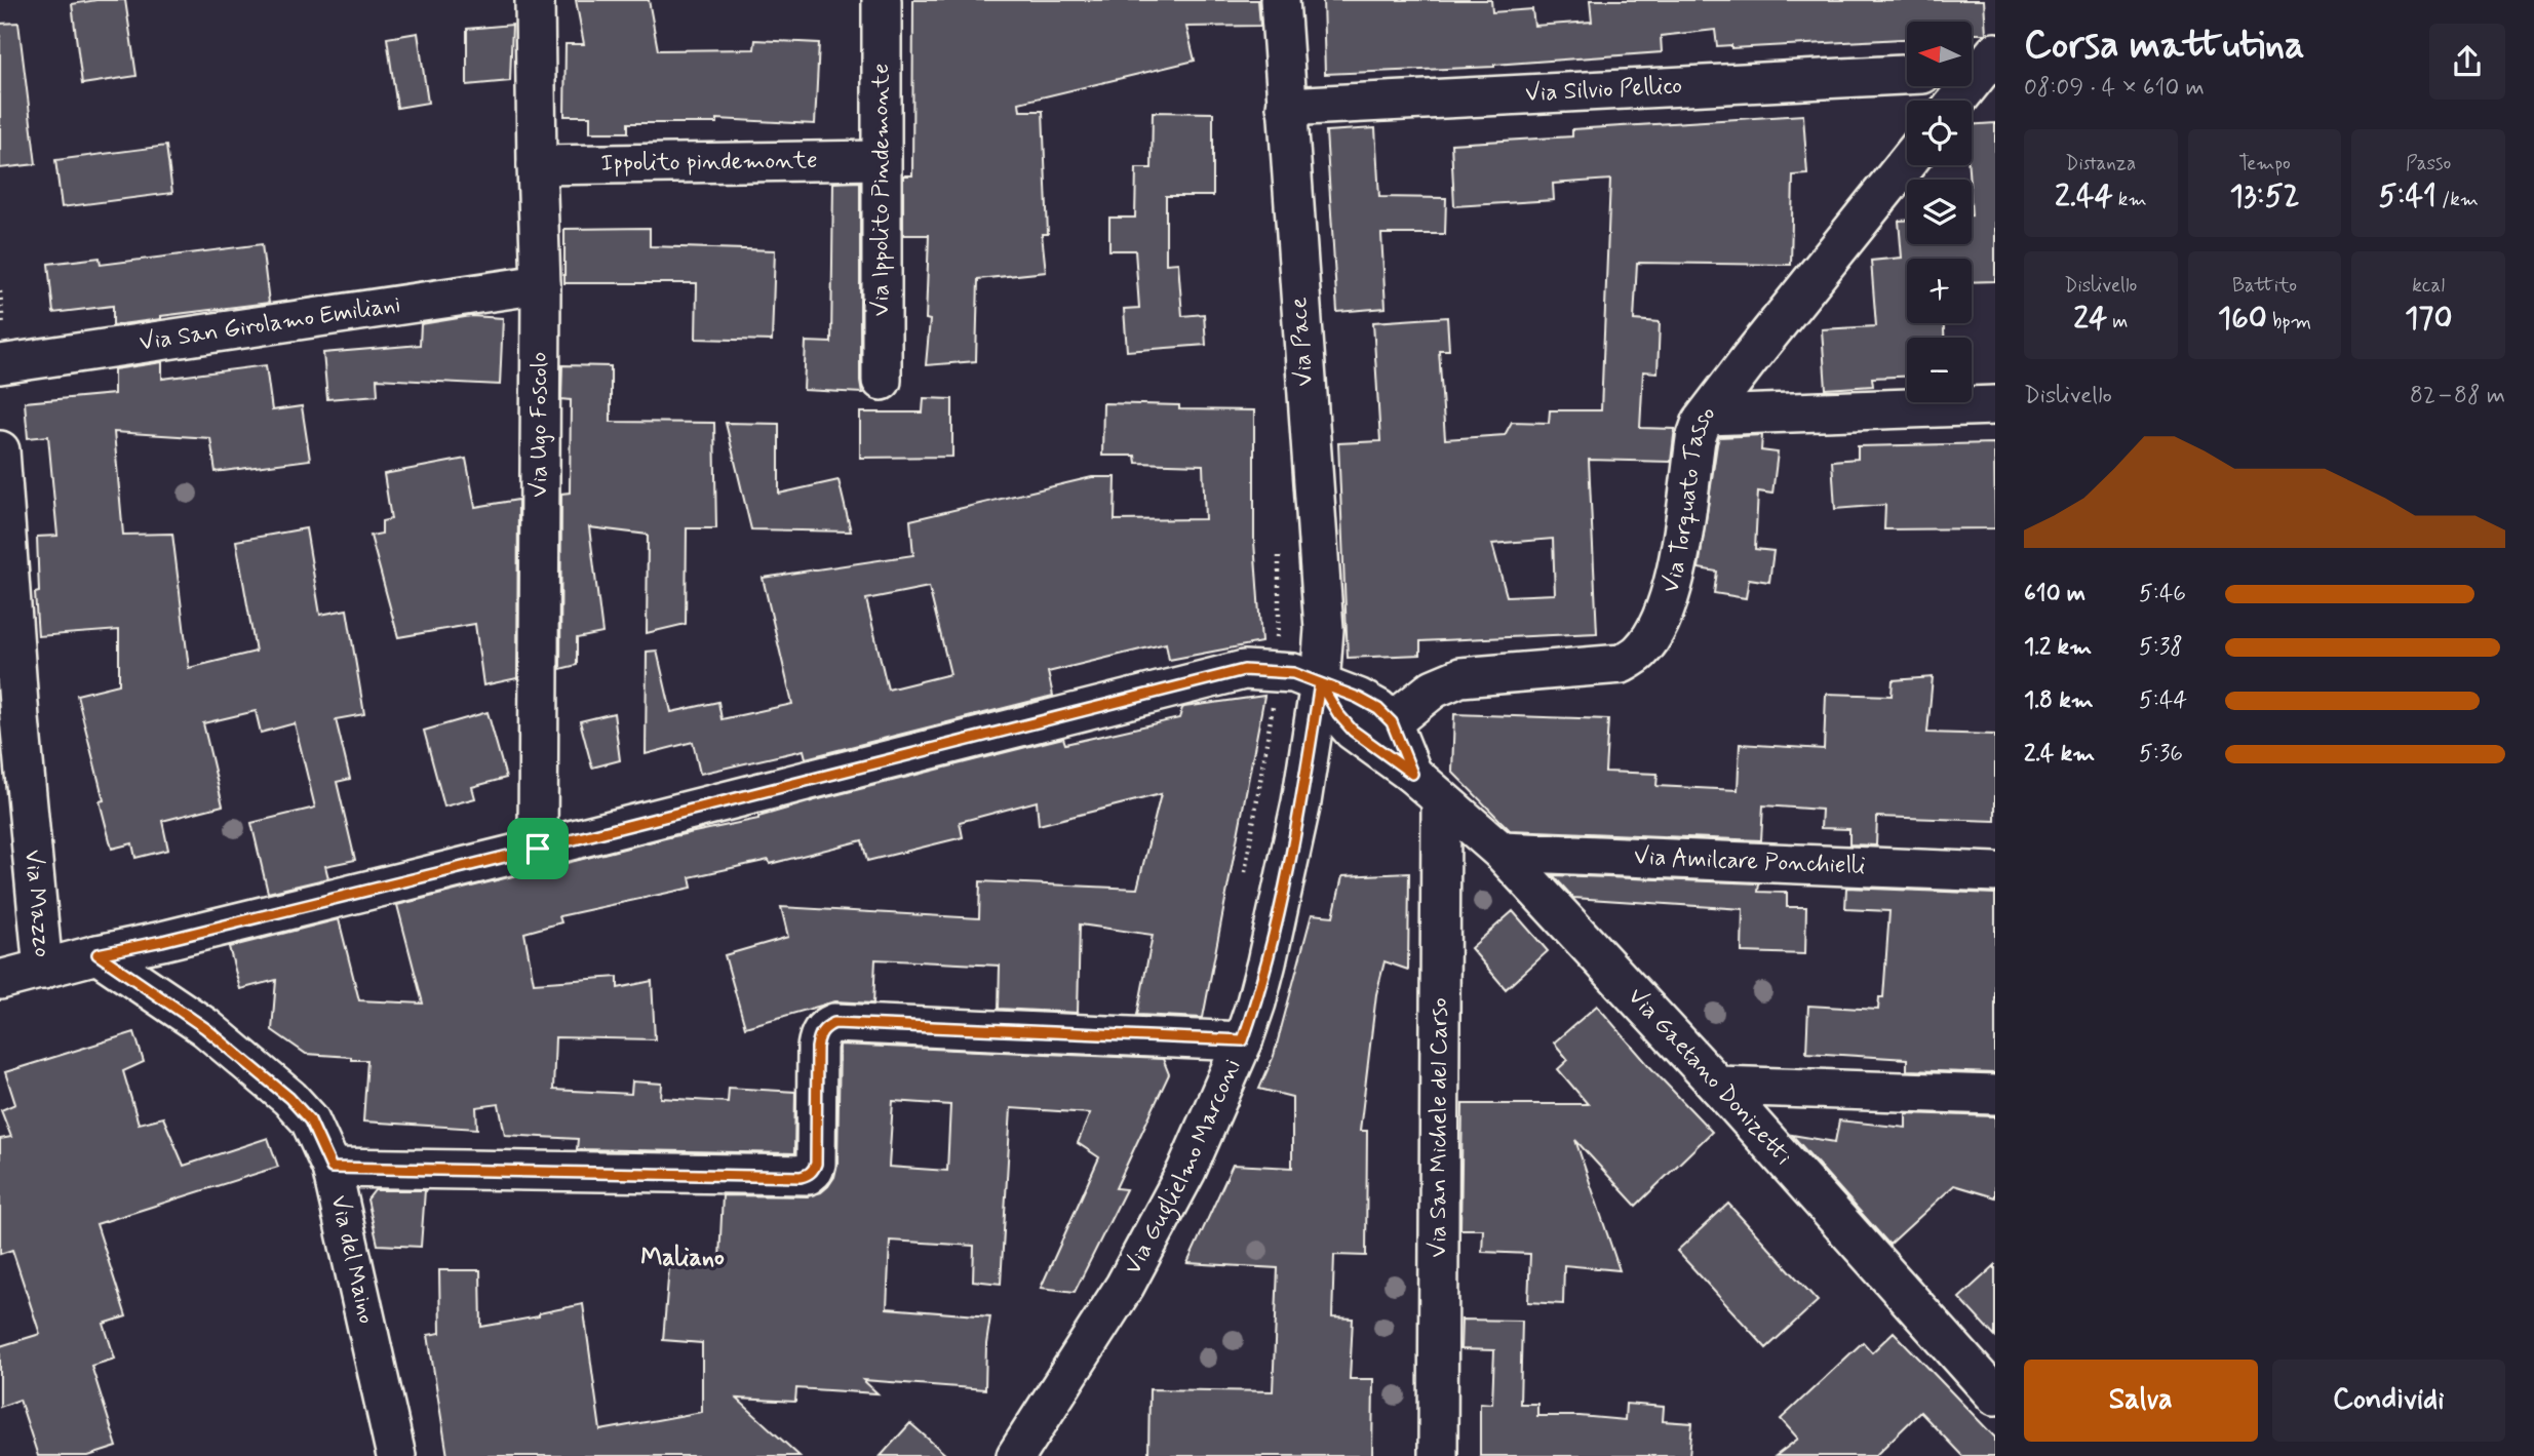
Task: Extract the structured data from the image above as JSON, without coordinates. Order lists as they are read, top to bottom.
{
  "streets": {
    "street": [
      "Via Silvio Pellico",
      "Ippolito pindemonte",
      "Via Ippolito Pindemonte",
      "Via San Girolamo Emiliani",
      "Via Pace",
      "Via Ugo Foscolo",
      "Via Torquato Tasso",
      "Via Amilcare Ponchielli",
      "Via Mazzo",
      "Via Gaetano Donizetti",
      "Via San Michele del Carso",
      "Via Guglielmo Marconi",
      "Via del Maino"
    ]
  },
  "crossings": [
    ["Via Silvio Pellico", "Via Pace"],
    ["Ippolito pindemonte", "Via Ippolito Pindemonte"],
    ["Ippolito pindemonte", "Via Ugo Foscolo"],
    ["Via San Girolamo Emiliani", "Via Ugo Foscolo"],
    ["Via Pace", "Via Gaetano Donizetti"],
    ["Via Pace", "Via Guglielmo Marconi"],
    ["Via Amilcare Ponchielli", "Via Gaetano Donizetti"],
    ["Via Gaetano Donizetti", "Via San Michele del Carso"],
    ["Via Gaetano Donizetti", "Via Guglielmo Marconi"]
  ],
  "districts": ["Maliano"],
  "north": "left",
  "page": {
    "heading": ["Corsa mattutina", "08:09 · 4 × 610 m"],
    "map_buttons": ["+", "−"],
    "stats": [
      ["Distanza", "2.44 km"],
      ["Tempo", "13:52"],
      ["Passo", "5:41 /km"],
      ["Dislivello", "24 m"],
      ["Battito", "160 bpm"],
      ["kcal", "170"]
    ],
    "chart": ["Dislivello", "82–88 m"],
    "list": [
      {
        "name": "610 m",
        "note": "5:46"
      },
      {
        "name": "1.2 km",
        "note": "5:38"
      },
      {
        "name": "1.8 km",
        "note": "5:44"
      },
      {
        "name": "2.4 km",
        "note": "5:36"
      }
    ],
    "buttons": ["Salva", "Condividi"]
  }
}
